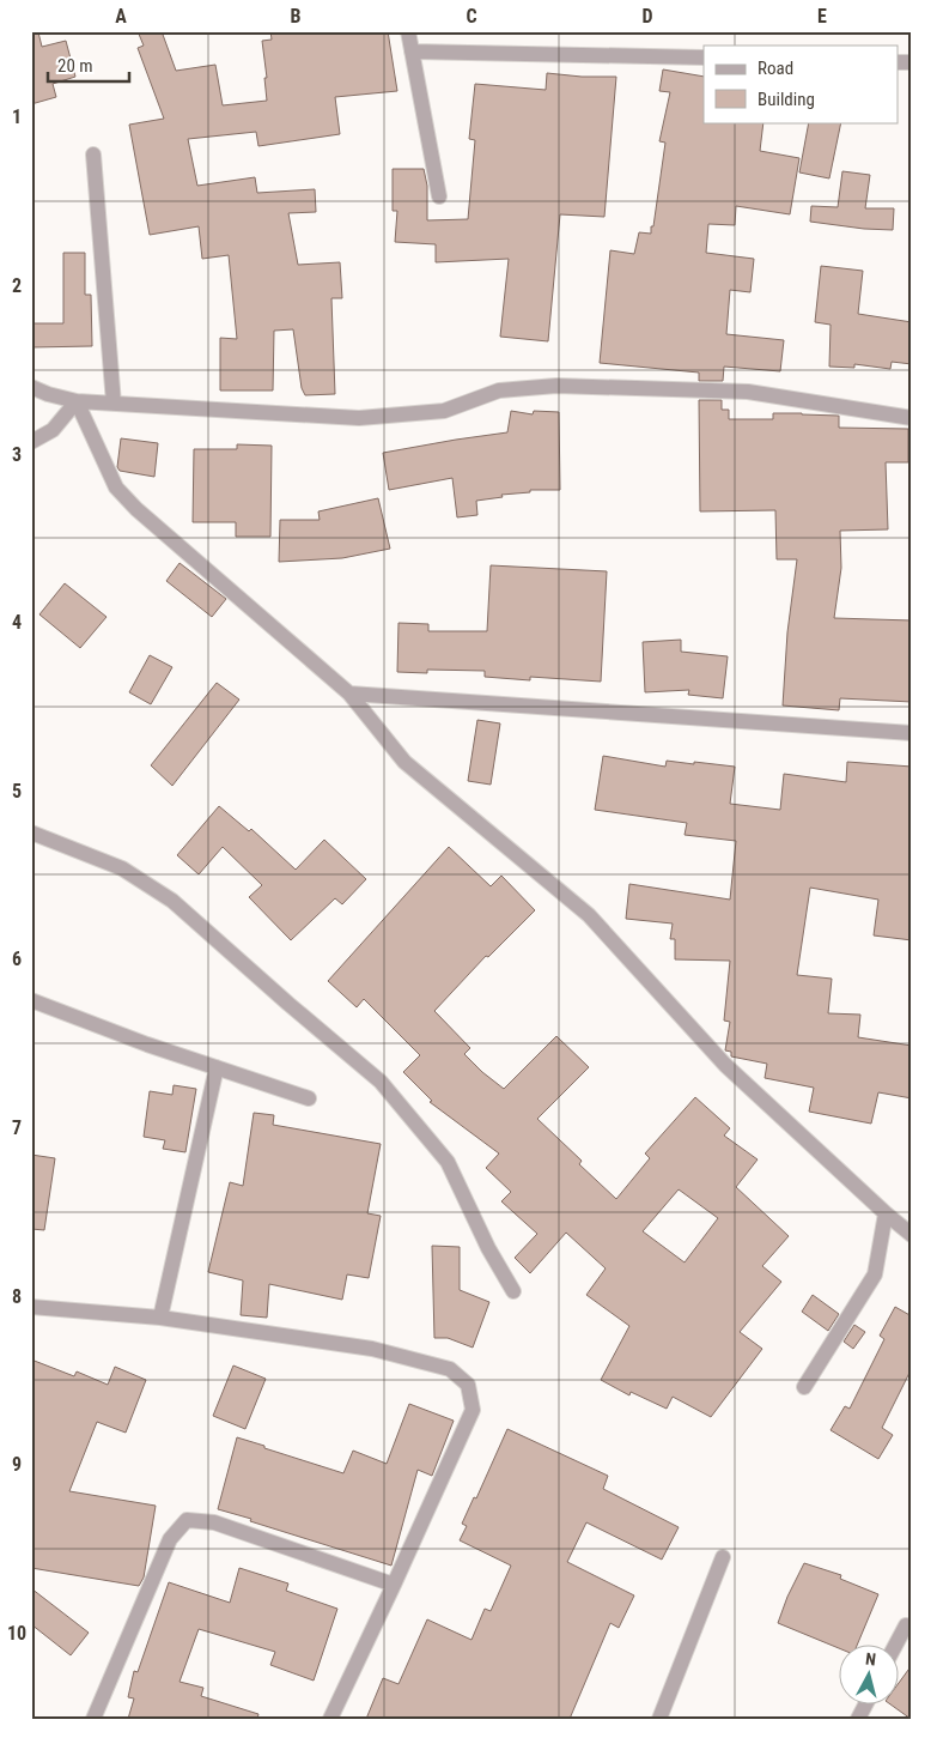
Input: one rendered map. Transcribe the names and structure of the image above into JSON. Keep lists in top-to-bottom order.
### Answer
{
  "legend": ["Road", "Building"],
  "scale_bar": "20 m",
  "north": "top",
  "grid": {
    "columns": [
      "A",
      "B",
      "C",
      "D",
      "E"
    ],
    "rows": [
      "1",
      "2",
      "3",
      "4",
      "5",
      "6",
      "7",
      "8",
      "9",
      "10"
    ]
  }
}
